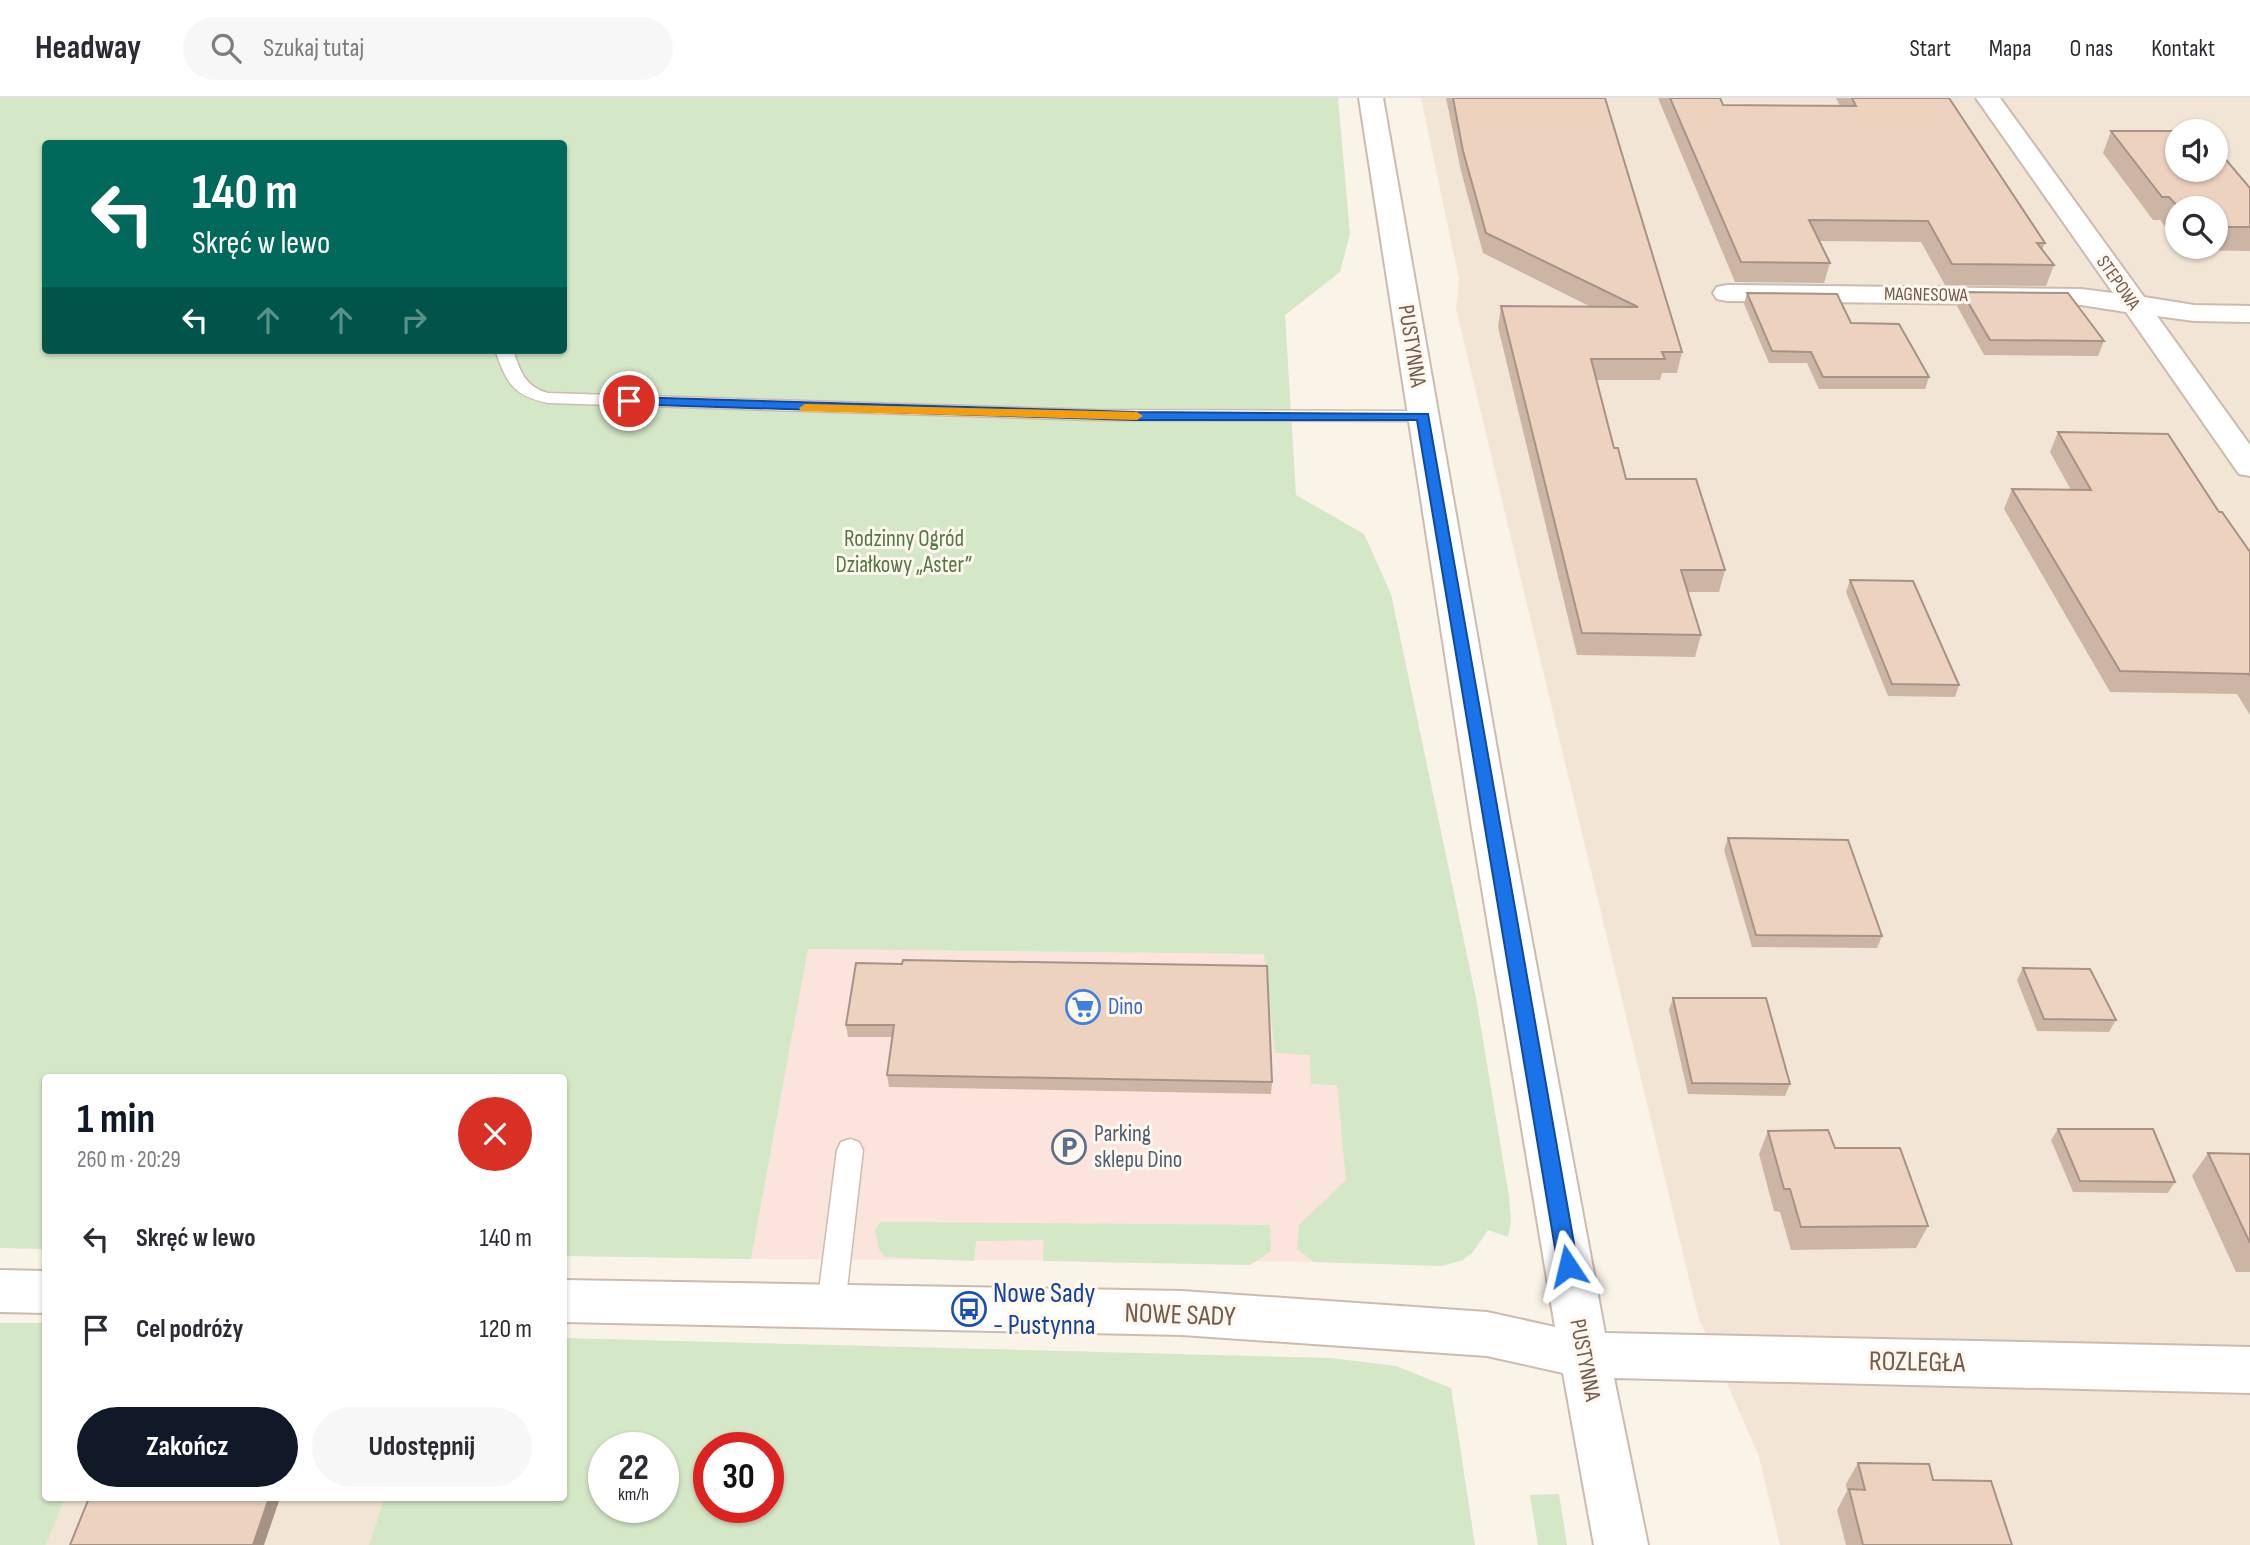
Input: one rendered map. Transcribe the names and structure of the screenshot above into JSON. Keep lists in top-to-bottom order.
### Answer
{
  "streets": {
    "street": [
      "STEPOWA",
      "MAGNESOWA",
      "PUSTYNNA",
      "NOWE SADY",
      "ROZLEGŁA"
    ]
  },
  "crossings": [
    ["STEPOWA", "MAGNESOWA"],
    ["PUSTYNNA", "NOWE SADY"],
    ["PUSTYNNA", "ROZLEGŁA"],
    ["NOWE SADY", "ROZLEGŁA"]
  ],
  "parks": ["Rodzinny Ogród Działkowy „Aster”"],
  "places": {
    "supermarket": ["Dino"],
    "parking": ["Parking sklepu Dino"],
    "bus stop": ["Nowe Sady - Pustynna"]
  },
  "page": {
    "header": "Headway",
    "search": "Szukaj tutaj",
    "nav": [
      "Start",
      "Mapa",
      "O nas",
      "Kontakt"
    ],
    "turn": ["140 m", "Skręć w lewo"],
    "heading": ["1 min", "260 m · 20:29"],
    "list": [
      {
        "name": "Skręć w lewo",
        "value": "140 m"
      },
      {
        "name": "Cel podróży",
        "value": "120 m"
      }
    ],
    "buttons": ["Zakończ", "Udostępnij"],
    "speed": "22 km/h",
    "limit": "30"
  }
}
